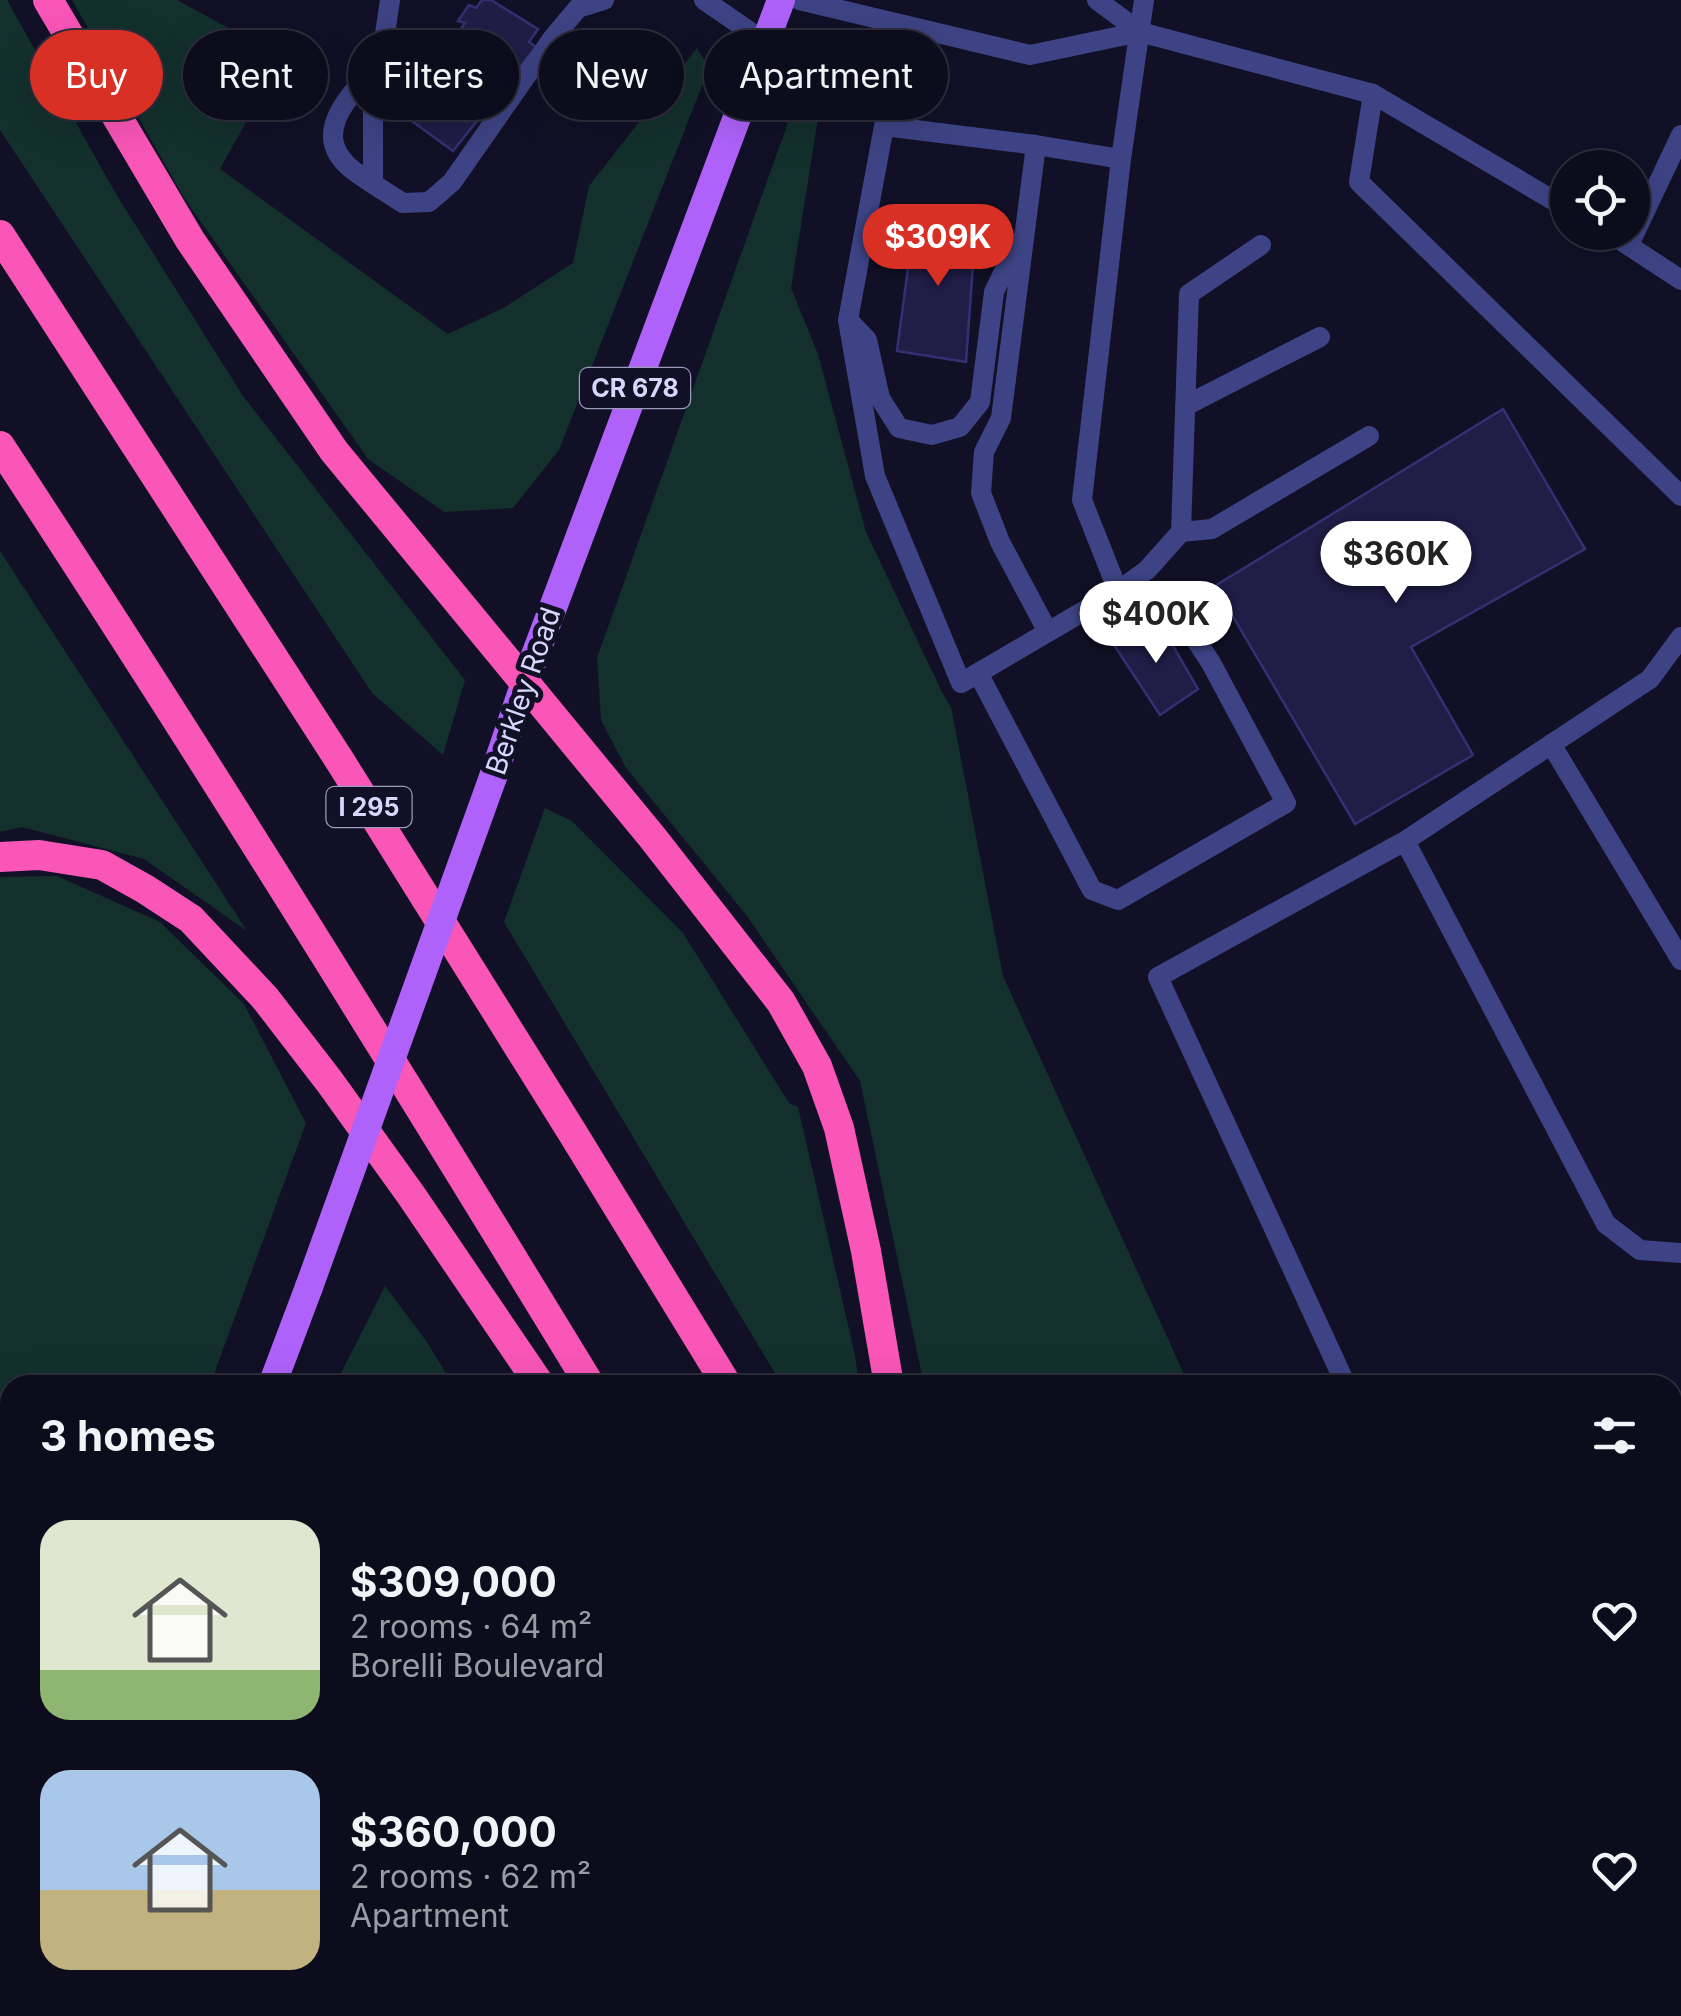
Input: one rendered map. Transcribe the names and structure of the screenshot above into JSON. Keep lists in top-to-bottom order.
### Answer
{
  "streets": {
    "highway": ["I 295"],
    "main road": ["CR 678", "Berkley Road"]
  },
  "page": {
    "chip": [
      "Buy",
      "Rent",
      "Filters",
      "New",
      "Apartment"
    ],
    "price": ["$309K", "$360K", "$400K"],
    "heading": "3 homes",
    "list": [
      {
        "name": "$309,000",
        "note": "2 rooms · 64 m² · Borelli Boulevard"
      },
      {
        "name": "$360,000",
        "note": "2 rooms · 62 m² · Apartment"
      }
    ]
  }
}
